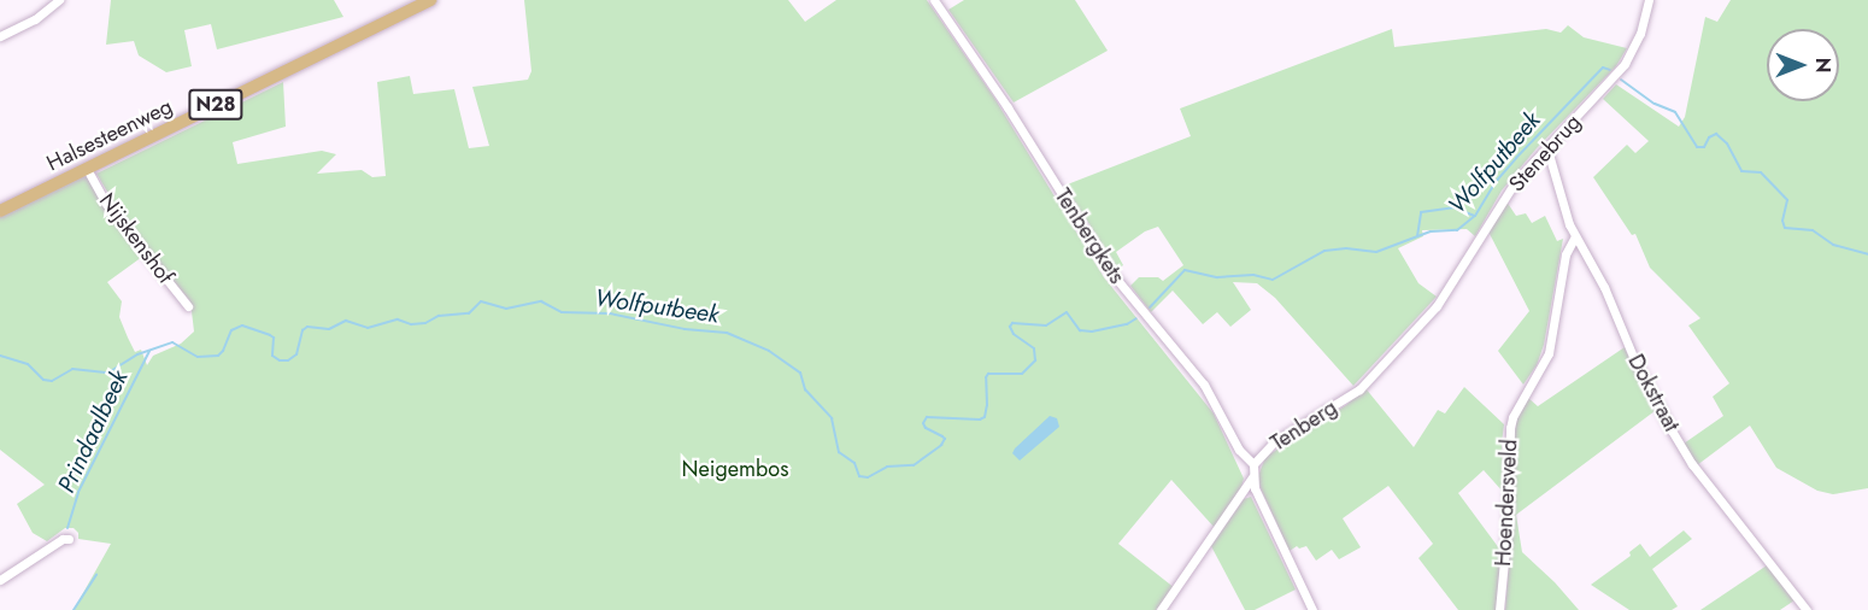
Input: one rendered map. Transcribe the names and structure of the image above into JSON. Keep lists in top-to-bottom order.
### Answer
{
  "streets": {
    "main road": ["N28", "Halsesteenweg"],
    "street": [
      "Stenebrug",
      "Tenbergkets",
      "Nijskenshof",
      "Dokstraat",
      "Tenberg",
      "Hoendersveld"
    ]
  },
  "crossings": [
    ["Halsesteenweg", "Nijskenshof"],
    ["Stenebrug", "Dokstraat"],
    ["Stenebrug", "Tenberg"],
    ["Tenbergkets", "Tenberg"],
    ["Dokstraat", "Hoendersveld"]
  ],
  "water": ["Wolfputbeek", "Prindaalbeek"],
  "parks": ["Neigembos"],
  "north": "right"
}
